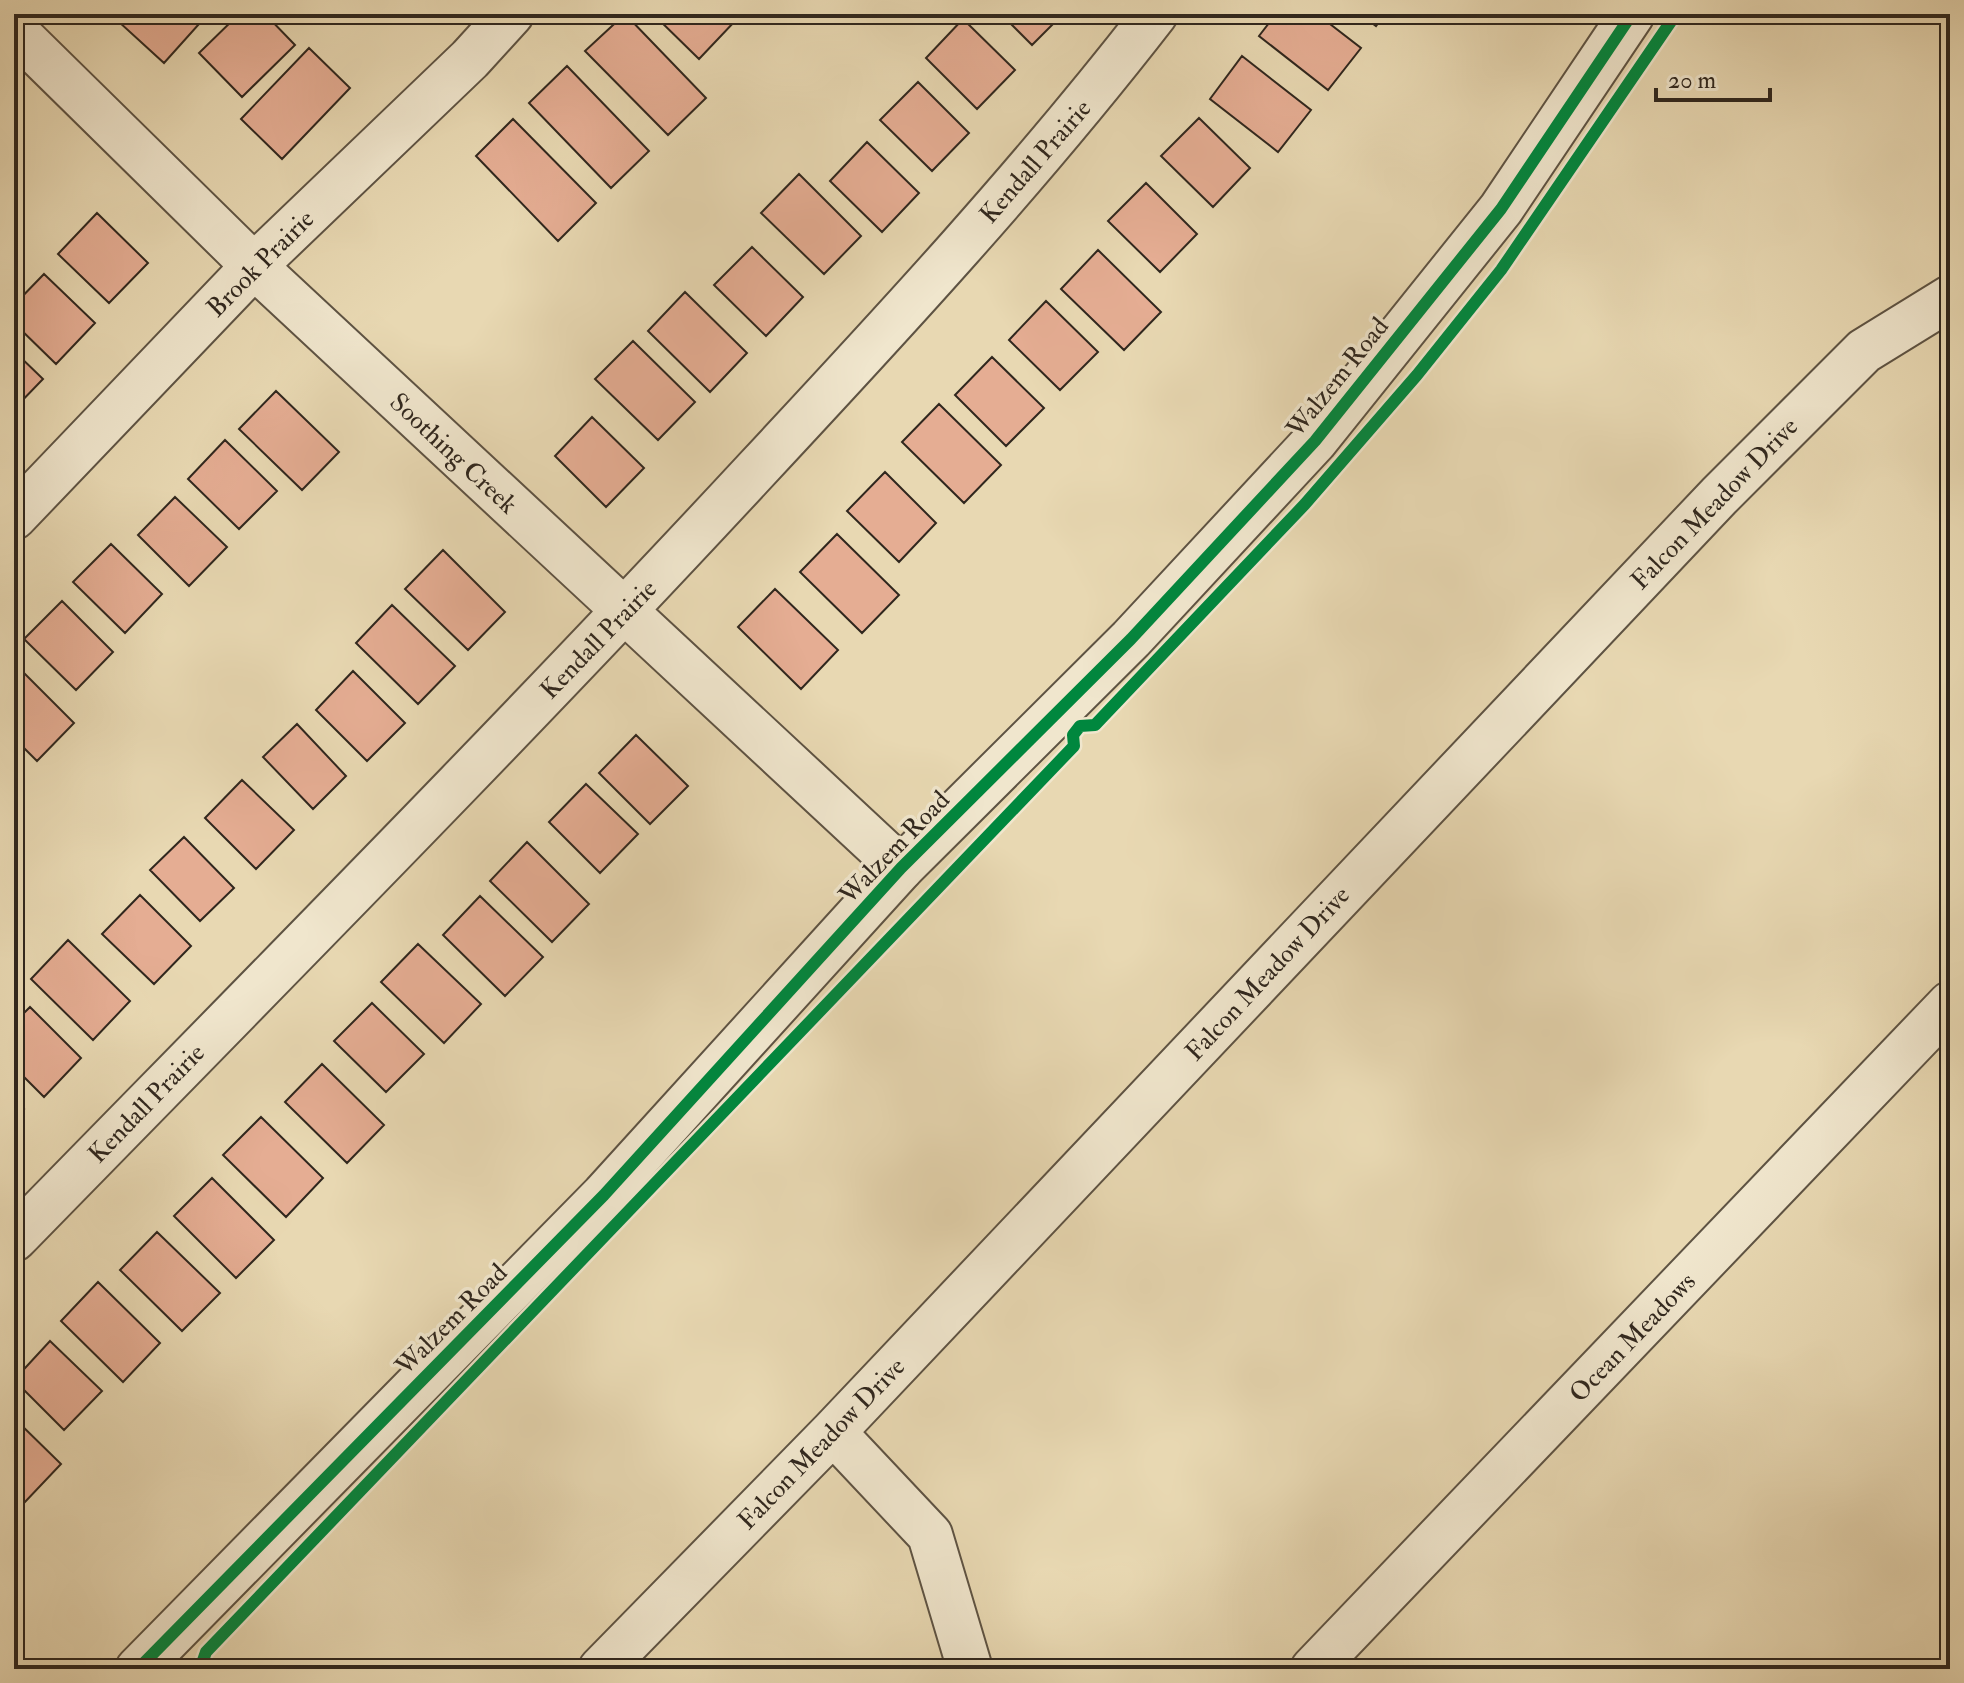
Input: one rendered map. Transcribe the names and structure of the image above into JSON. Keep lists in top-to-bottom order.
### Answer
{
  "streets": {
    "street": [
      "Kendall Prairie",
      "Brook Prairie",
      "Walzem Road",
      "Soothing Creek",
      "Falcon Meadow Drive",
      "Ocean Meadows"
    ]
  },
  "crossings": [
    ["Kendall Prairie", "Soothing Creek"],
    ["Brook Prairie", "Soothing Creek"],
    ["Walzem Road", "Soothing Creek"]
  ],
  "scale_bar": "20 m"
}
